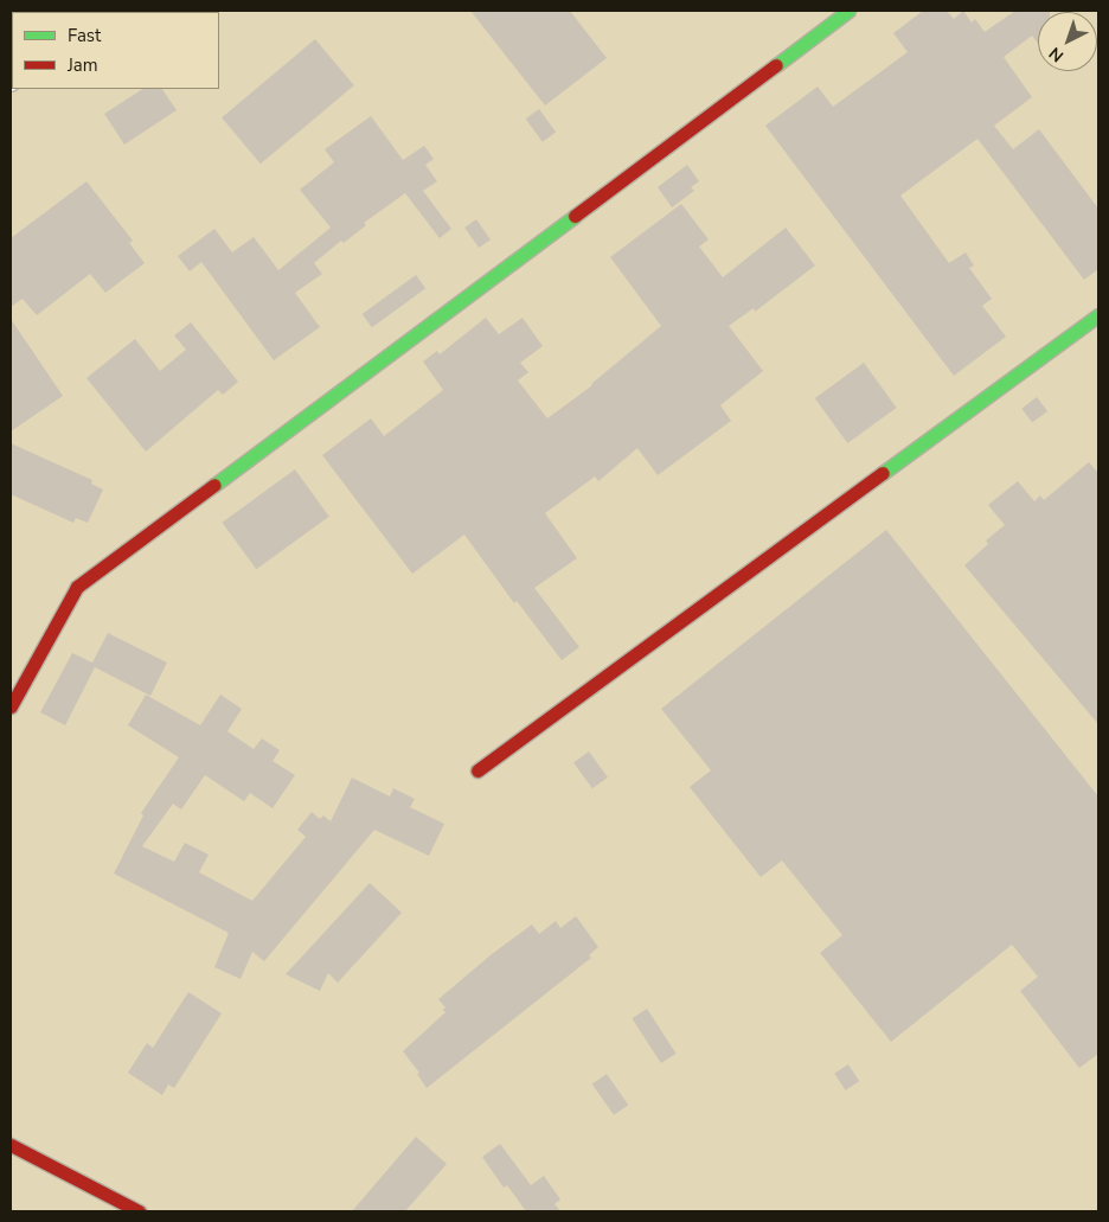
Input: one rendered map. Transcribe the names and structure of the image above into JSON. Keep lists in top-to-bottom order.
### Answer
{
  "legend": ["Fast", "Jam"],
  "north": "bottom left"
}
